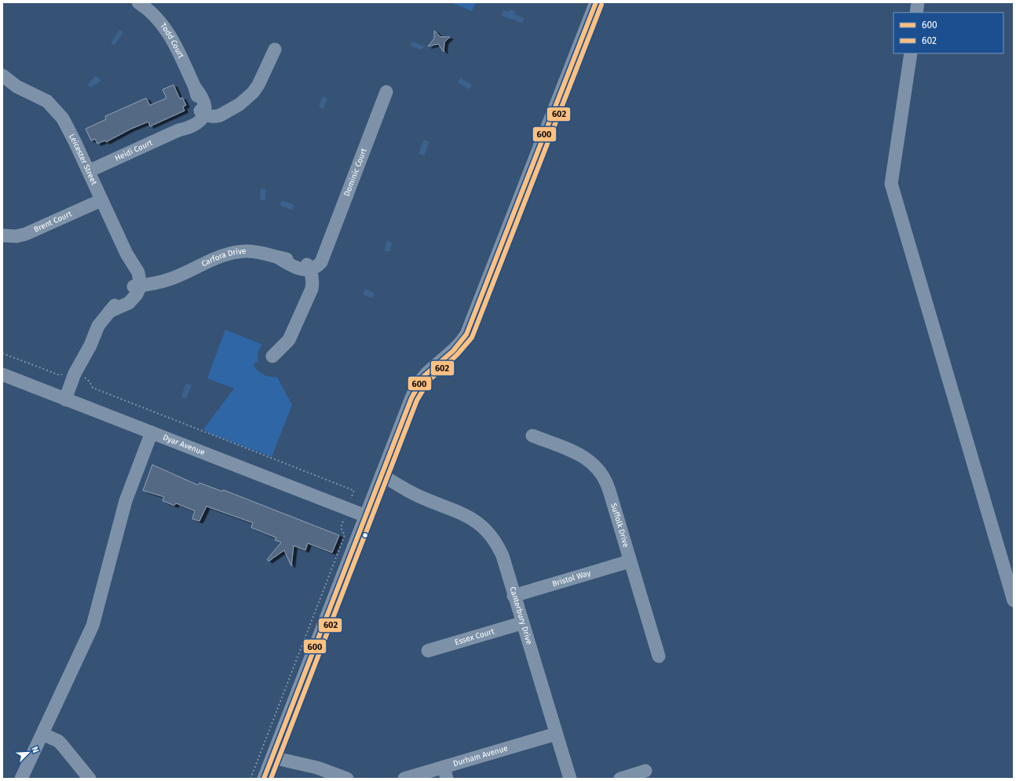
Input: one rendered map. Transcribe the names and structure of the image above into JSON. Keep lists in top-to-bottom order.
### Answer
{
  "streets": {
    "street": [
      "Todd Court",
      "Heidi Court",
      "Leicester Street",
      "Dominic Court",
      "Brent Court",
      "Carfora Drive",
      "Dyar Avenue",
      "Suffolk Drive",
      "Bristol Way",
      "Canterbury Drive",
      "Essex Court",
      "Durham Avenue"
    ]
  },
  "crossings": [
    ["Todd Court", "Heidi Court"],
    ["Heidi Court", "Leicester Street"],
    ["Leicester Street", "Brent Court"],
    ["Leicester Street", "Carfora Drive"],
    ["Dominic Court", "Carfora Drive"],
    ["Suffolk Drive", "Bristol Way"],
    ["Bristol Way", "Canterbury Drive"],
    ["Canterbury Drive", "Essex Court"],
    ["Canterbury Drive", "Durham Avenue"]
  ],
  "lines": ["transit line 600", "transit line 602"],
  "legend": ["600", "602"],
  "north": "top right"
}
